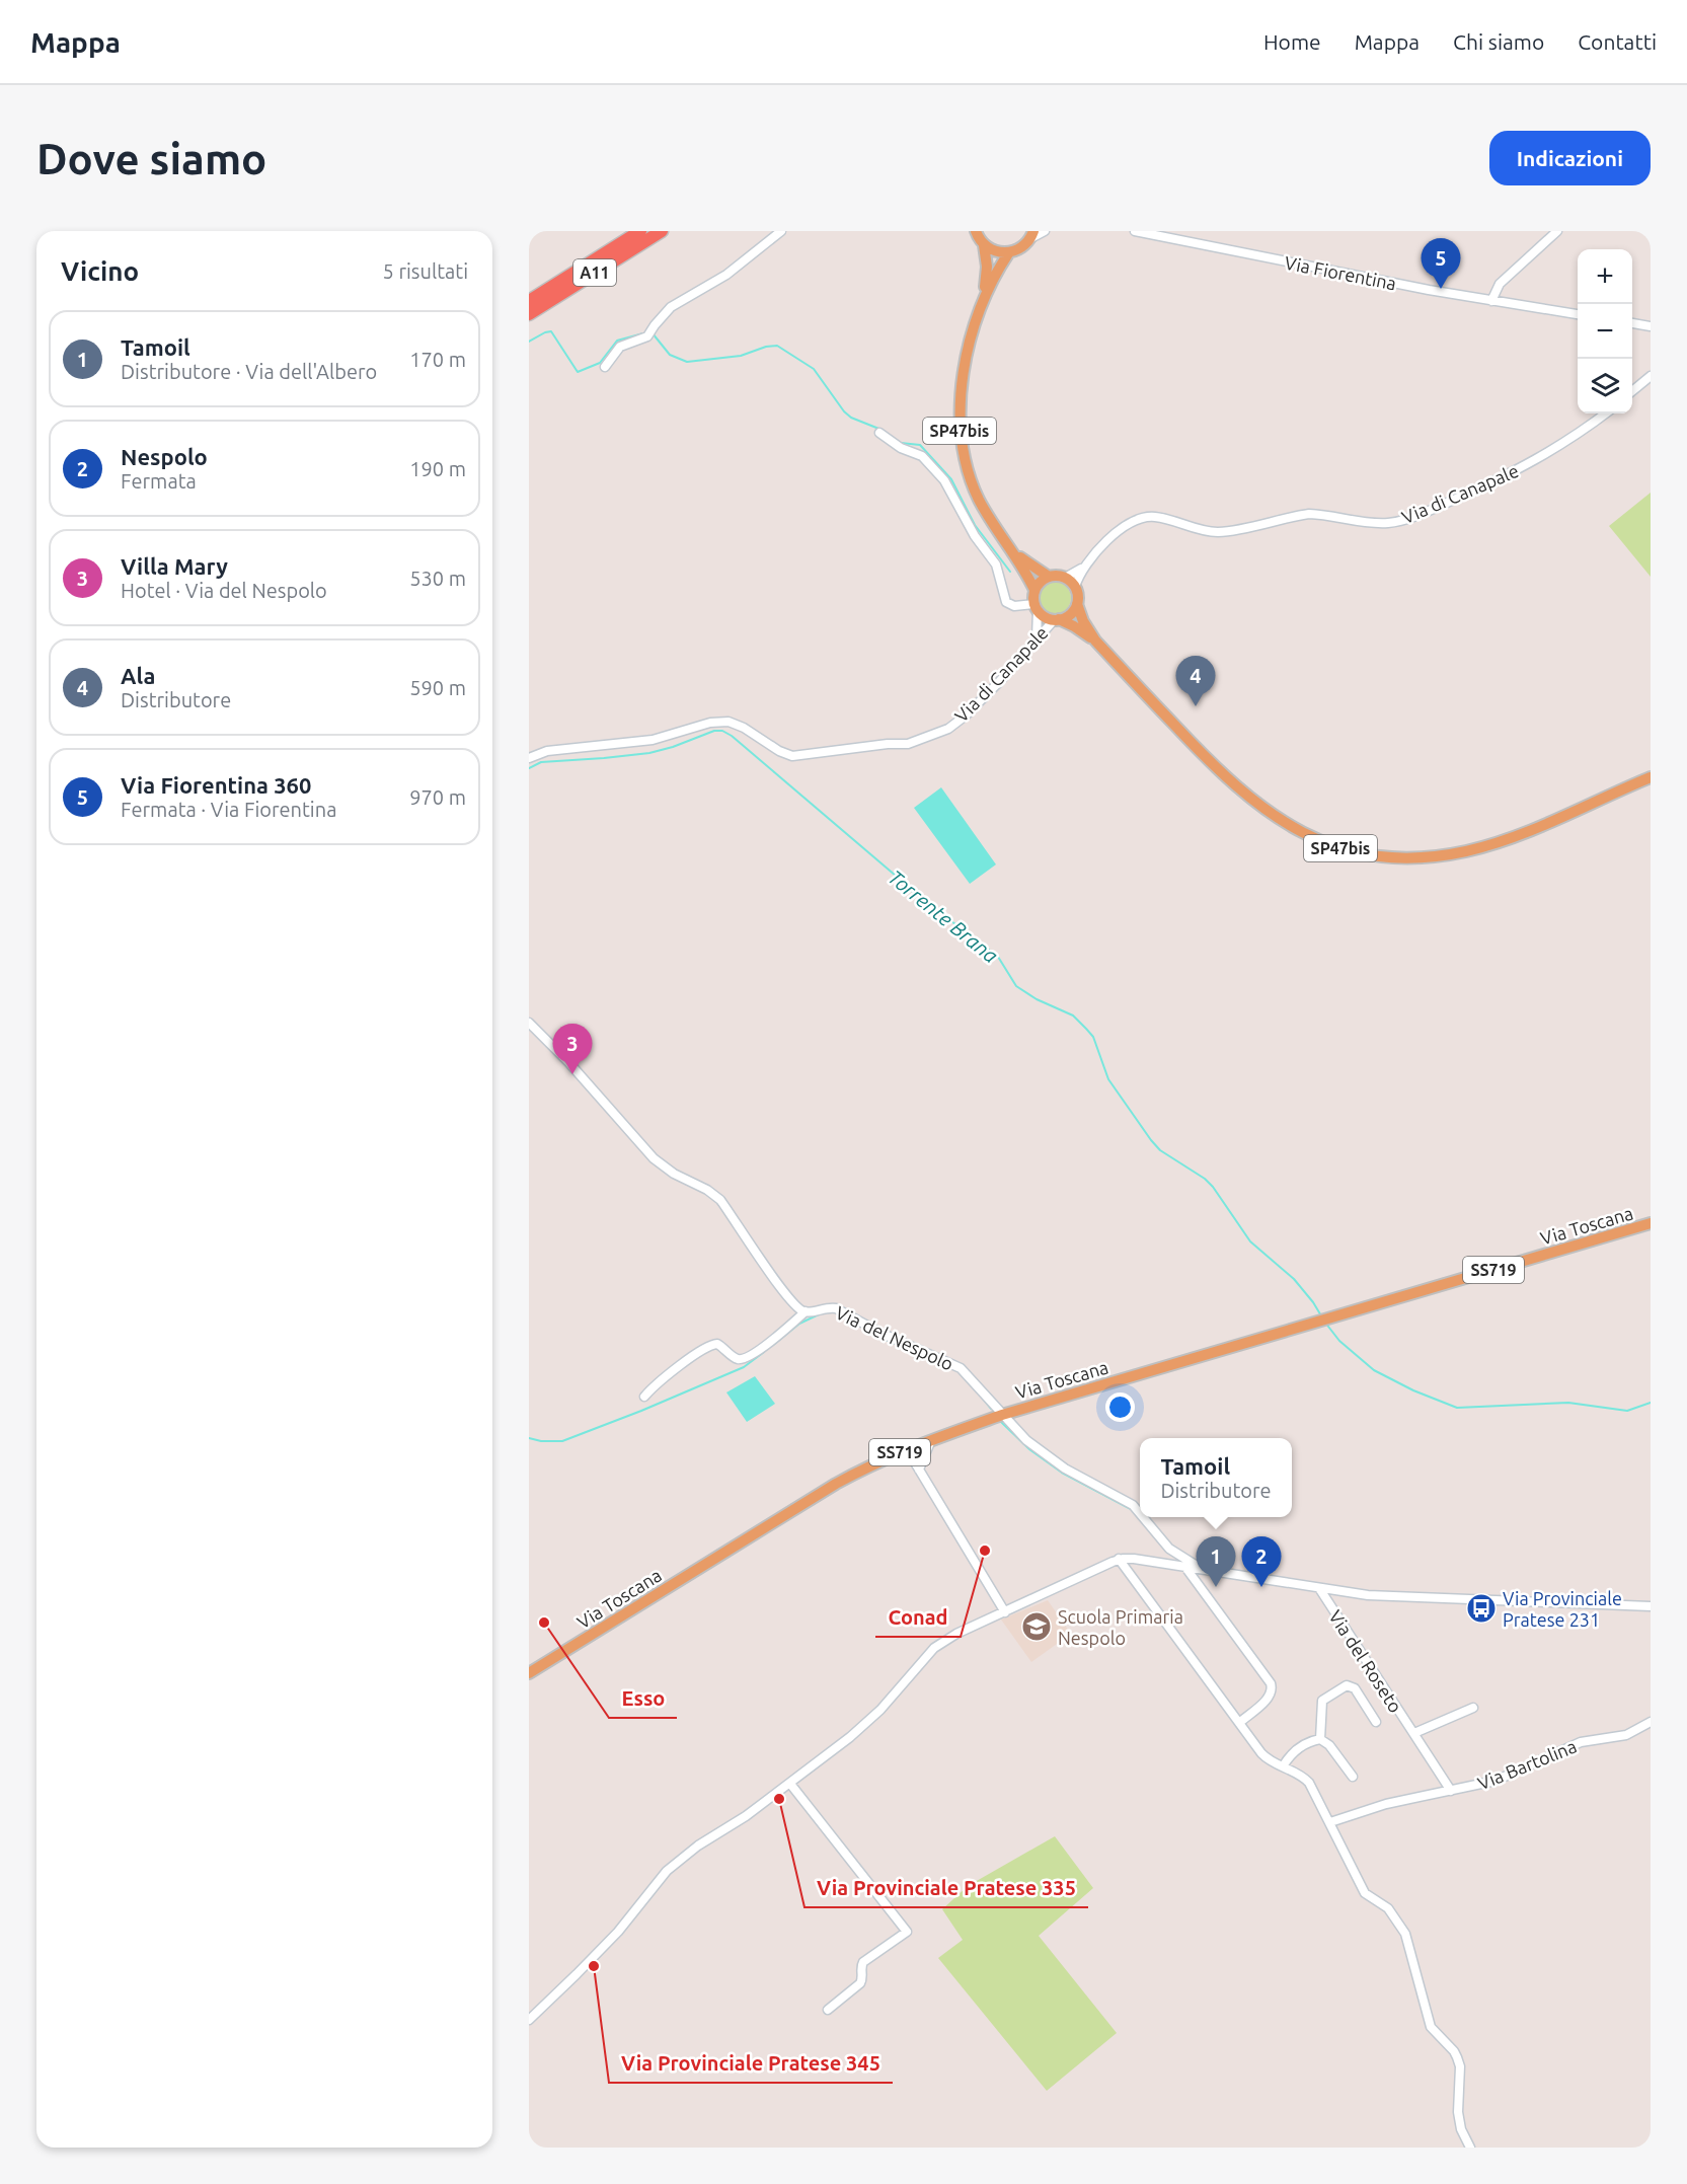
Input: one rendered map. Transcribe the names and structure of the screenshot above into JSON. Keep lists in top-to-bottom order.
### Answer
{
  "streets": {
    "highway": ["A11"],
    "main road": ["SP47bis", "Via Toscana", "SS719"],
    "street": [
      "Via Fiorentina",
      "Via di Canapale",
      "Via del Nespolo",
      "Via del Roseto",
      "Via Bartolina"
    ]
  },
  "crossings": [
    ["SP47bis", "Via di Canapale"],
    ["Via Toscana", "Via del Nespolo"],
    ["Via del Roseto", "Via Bartolina"]
  ],
  "water": ["Torrente Brana"],
  "places": {
    "other": [
      "Conad",
      "Esso",
      "Via Provinciale Pratese 335",
      "Via Provinciale Pratese 345"
    ],
    "bus stop": ["Via Provinciale Pratese 231"],
    "school or university": ["Scuola Primaria Nespolo"]
  },
  "page": {
    "header": "Mappa",
    "nav": [
      "Home",
      "Mappa",
      "Chi siamo",
      "Contatti"
    ],
    "buttons": "Indicazioni",
    "title": "Dove siamo",
    "heading": ["Vicino", "5 risultati"],
    "pins": [
      "5",
      "4",
      "3",
      "1",
      "2"
    ],
    "map_buttons": ["+", "−"],
    "list": [
      {
        "mark": "1",
        "name": "Tamoil",
        "note": "Distributore · Via dell'Albero",
        "value": "170 m"
      },
      {
        "mark": "2",
        "name": "Nespolo",
        "note": "Fermata",
        "value": "190 m"
      },
      {
        "mark": "3",
        "name": "Villa Mary",
        "note": "Hotel · Via del Nespolo",
        "value": "530 m"
      },
      {
        "mark": "4",
        "name": "Ala",
        "note": "Distributore",
        "value": "590 m"
      },
      {
        "mark": "5",
        "name": "Via Fiorentina 360",
        "note": "Fermata · Via Fiorentina",
        "value": "970 m"
      }
    ],
    "popup": ["Tamoil", "Distributore"]
  }
}
